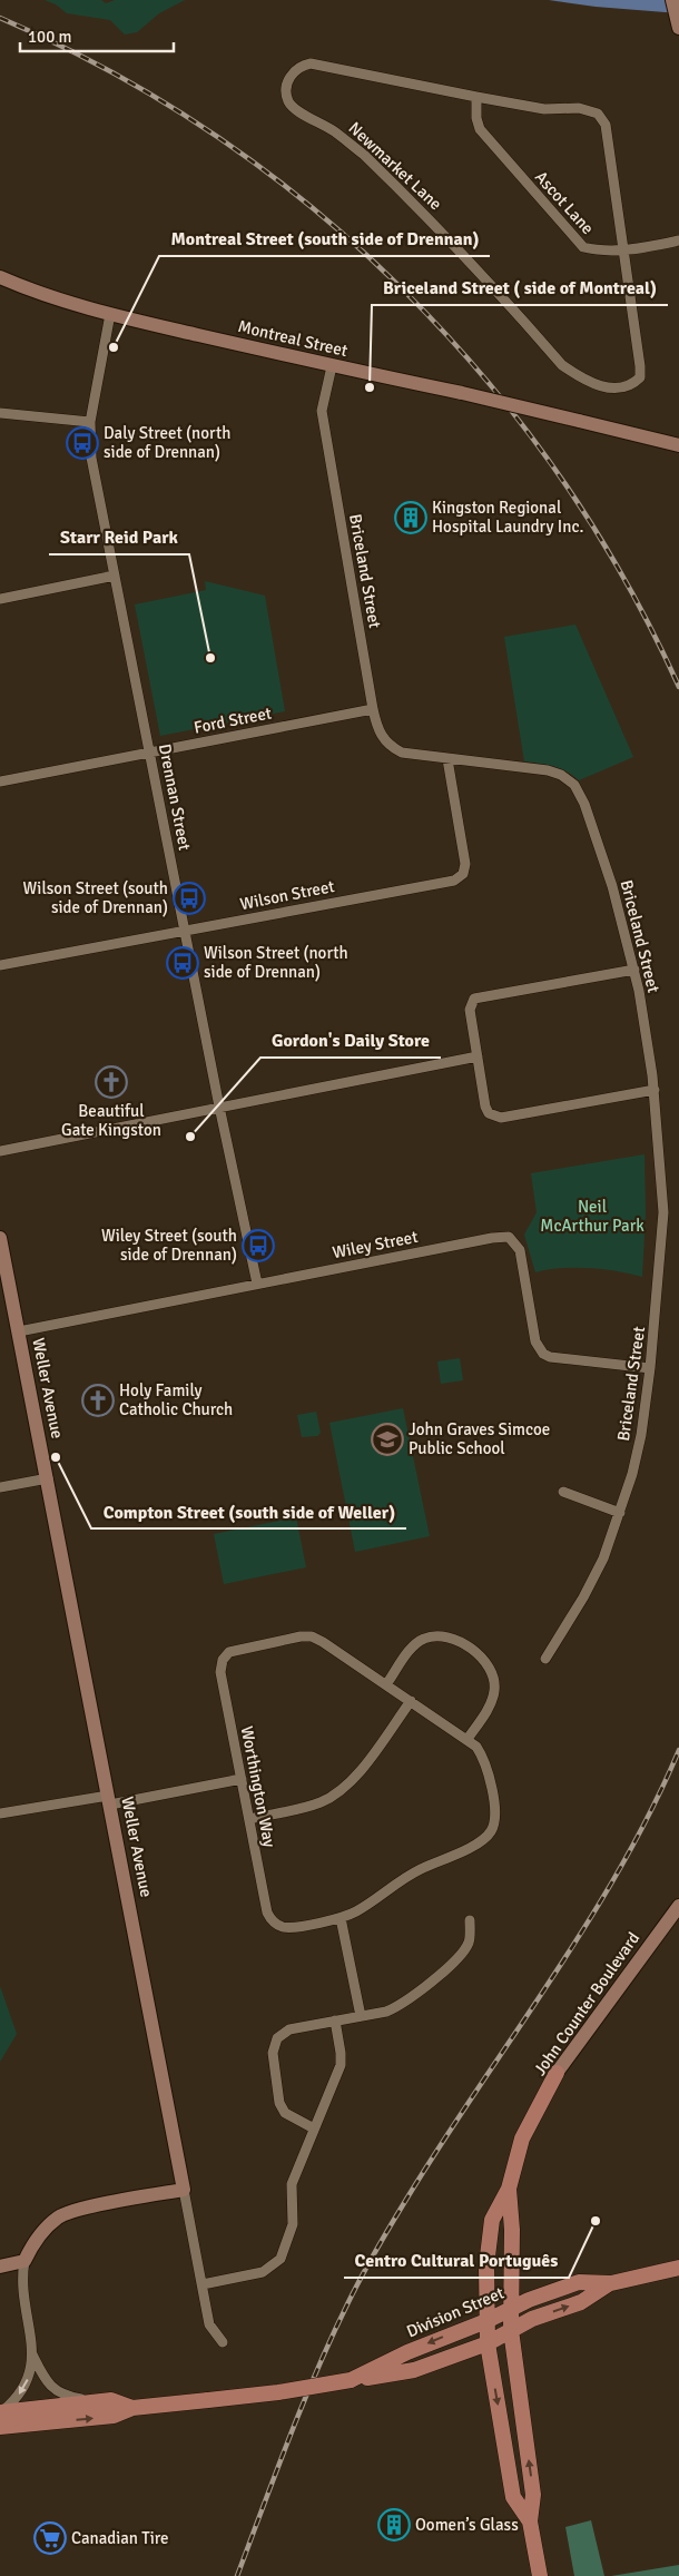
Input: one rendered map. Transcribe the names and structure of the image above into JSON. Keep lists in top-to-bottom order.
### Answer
{
  "streets": {
    "main road": ["John Counter Boulevard", "Division Street"],
    "street": [
      "Newmarket Lane",
      "Ascot Lane",
      "Montreal Street",
      "Briceland Street",
      "Ford Street",
      "Drennan Street",
      "Wilson Street",
      "Wiley Street",
      "Weller Avenue",
      "Worthington Way"
    ]
  },
  "crossings": [
    ["Newmarket Lane", "Ascot Lane"],
    ["Montreal Street", "Briceland Street"],
    ["Montreal Street", "Drennan Street"],
    ["Briceland Street", "Ford Street"],
    ["Briceland Street", "Wilson Street"],
    ["Briceland Street", "Wiley Street"],
    ["Ford Street", "Drennan Street"],
    ["Drennan Street", "Wilson Street"],
    ["Drennan Street", "Wiley Street"],
    ["Wiley Street", "Weller Avenue"]
  ],
  "parks": ["Neil McArthur Park"],
  "places": {
    "other": [
      "Montreal Street (south side of Drennan)",
      "Briceland Street ( side of Montreal)",
      "Starr Reid Park",
      "Gordon's Daily Store",
      "Compton Street (south side of Weller)",
      "Centro Cultural Português"
    ],
    "bus stop": [
      "Daly Street (north side of Drennan)",
      "Wilson Street (south side of Drennan)",
      "Wilson Street (north side of Drennan)",
      "Wiley Street (south side of Drennan)"
    ],
    "building": ["Kingston Regional Hospital Laundry Inc.", "Oomen’s Glass"],
    "church": ["Beautiful Gate Kingston", "Holy Family Catholic Church"],
    "school or university": ["John Graves Simcoe Public School"],
    "supermarket": ["Canadian Tire"]
  },
  "scale_bar": "100 m"
}
